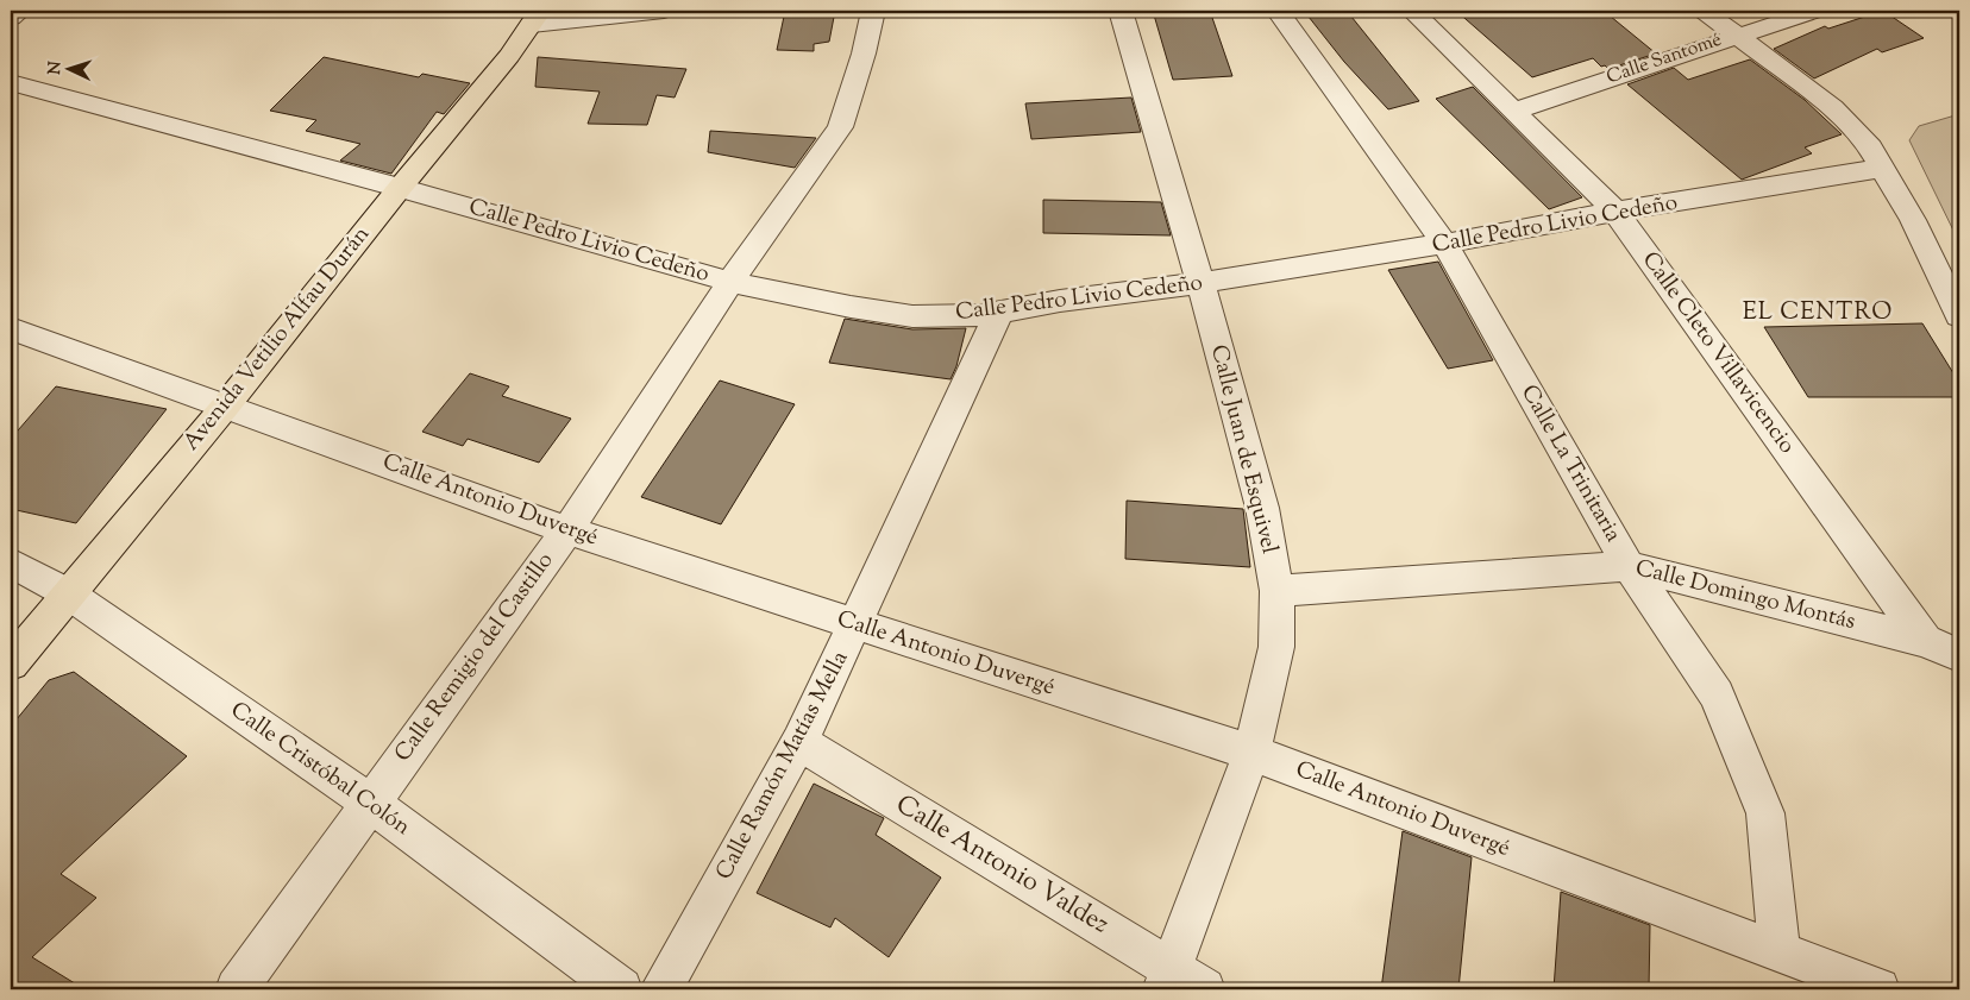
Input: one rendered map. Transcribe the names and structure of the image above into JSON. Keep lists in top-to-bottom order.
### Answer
{
  "streets": {
    "main road": ["Avenida Vetilio Alfau Durán"],
    "street": [
      "Calle Santomé",
      "Calle Pedro Livio Cedeño",
      "Calle Cleto Villavicencio",
      "Calle Juan de Esquivel",
      "Calle La Trinitaria",
      "Calle Antonio Duvergé",
      "Calle Domingo Montás",
      "Calle Remigio del Castillo",
      "Calle Ramón Matías Mella",
      "Calle Cristóbal Colón",
      "Calle Antonio Valdez"
    ]
  },
  "crossings": [
    ["Calle Santomé", "Calle Cleto Villavicencio"],
    ["Calle Pedro Livio Cedeño", "Avenida Vetilio Alfau Durán"],
    ["Calle Pedro Livio Cedeño", "Calle Cleto Villavicencio"],
    ["Calle Pedro Livio Cedeño", "Calle Juan de Esquivel"],
    ["Calle Pedro Livio Cedeño", "Calle La Trinitaria"],
    ["Calle Pedro Livio Cedeño", "Calle Remigio del Castillo"],
    ["Calle Pedro Livio Cedeño", "Calle Ramón Matías Mella"],
    ["Avenida Vetilio Alfau Durán", "Calle Antonio Duvergé"],
    ["Avenida Vetilio Alfau Durán", "Calle Cristóbal Colón"],
    ["Calle Cleto Villavicencio", "Calle Domingo Montás"],
    ["Calle Juan de Esquivel", "Calle Antonio Duvergé"],
    ["Calle Juan de Esquivel", "Calle Domingo Montás"],
    ["Calle Juan de Esquivel", "Calle Antonio Valdez"],
    ["Calle La Trinitaria", "Calle Antonio Duvergé"],
    ["Calle La Trinitaria", "Calle Domingo Montás"],
    ["Calle Antonio Duvergé", "Calle Remigio del Castillo"],
    ["Calle Antonio Duvergé", "Calle Ramón Matías Mella"],
    ["Calle Remigio del Castillo", "Calle Cristóbal Colón"],
    ["Calle Ramón Matías Mella", "Calle Antonio Valdez"]
  ],
  "districts": ["EL CENTRO"],
  "north": "left"
}
